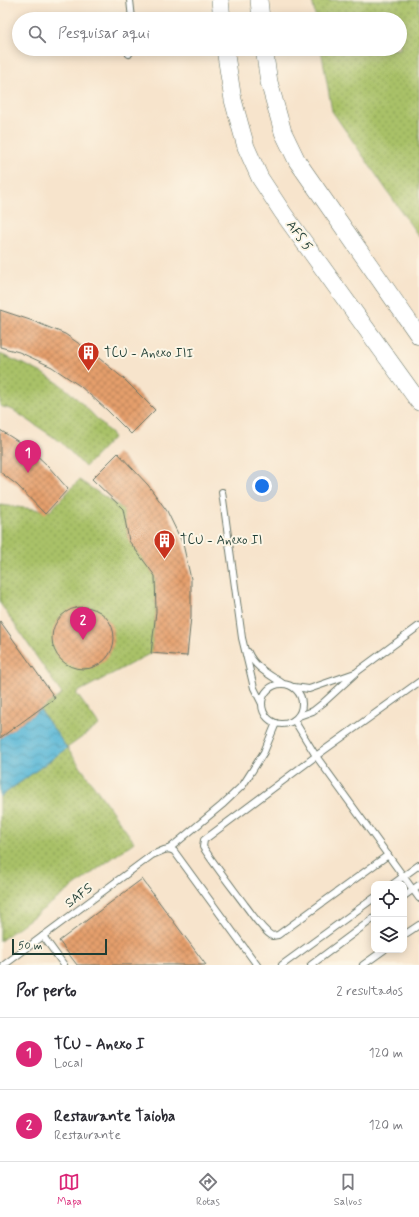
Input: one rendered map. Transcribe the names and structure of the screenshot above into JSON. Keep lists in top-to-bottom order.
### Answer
{
  "streets": {
    "main road": ["AFS 5"],
    "lane": ["SAFS"]
  },
  "places": {
    "building": ["TCU - Anexo III", "TCU - Anexo II"]
  },
  "scale_bar": "50 m",
  "page": {
    "search": "Pesquisar aqui",
    "pins": ["1", "2"],
    "scale": "50 m",
    "heading": ["Por perto", "2 resultados"],
    "list": [
      {
        "mark": "1",
        "name": "TCU - Anexo I",
        "note": "Local",
        "value": "120 m"
      },
      {
        "mark": "2",
        "name": "Restaurante Taioba",
        "note": "Restaurante",
        "value": "120 m"
      }
    ],
    "nav": ["Mapa", "Rotas", "Salvos"]
  }
}
